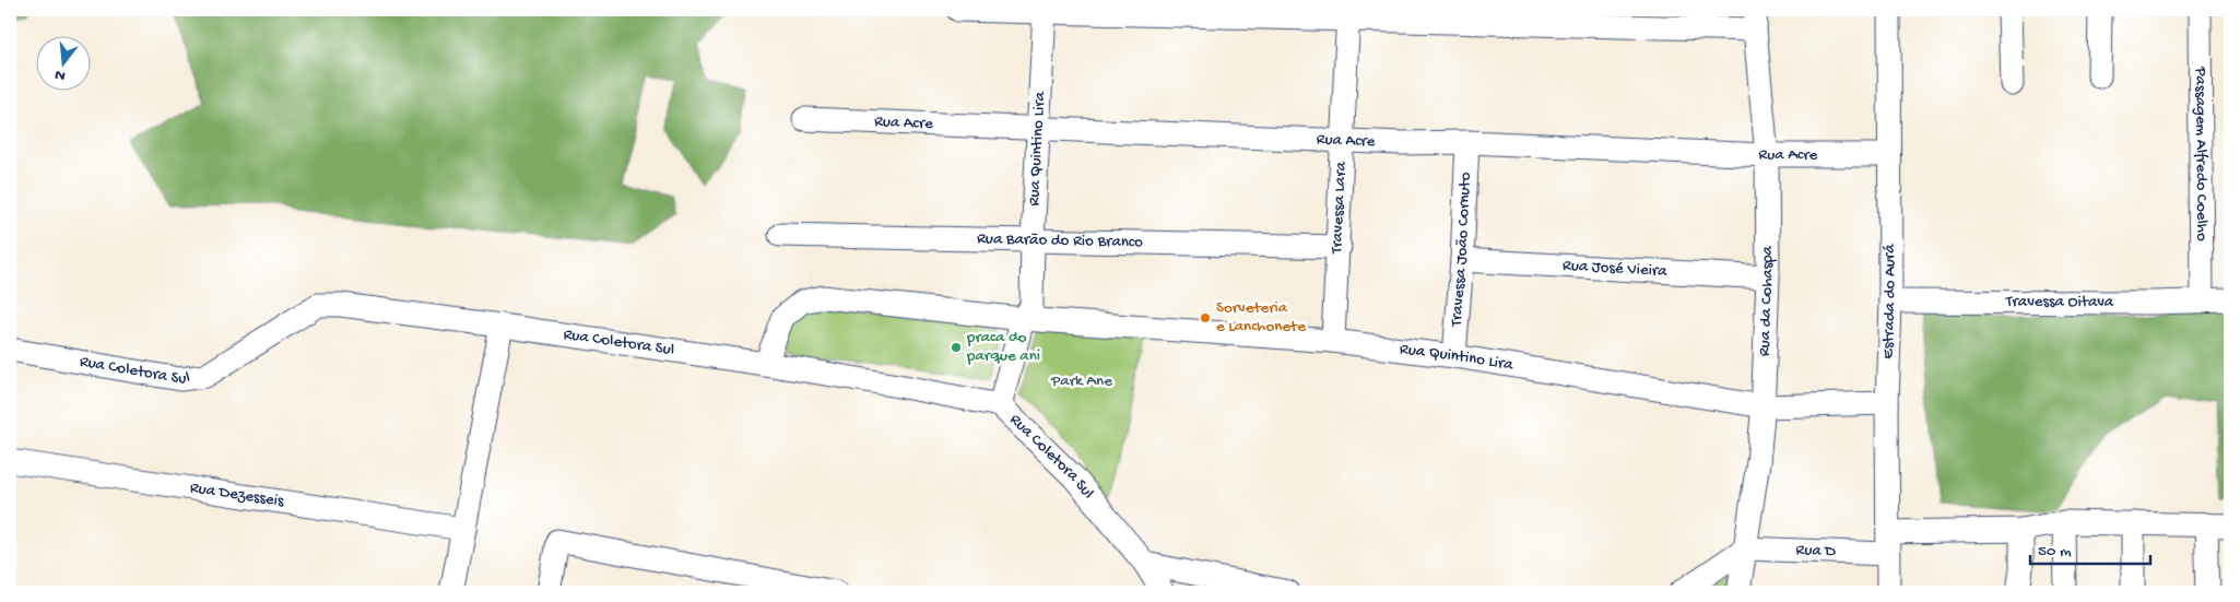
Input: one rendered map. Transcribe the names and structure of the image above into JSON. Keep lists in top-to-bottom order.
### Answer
{
  "streets": {
    "street": [
      "Rua Acre",
      "Rua Quintino Lira",
      "Passagem Alfredo Coelho",
      "Travessa Lara",
      "Rua Barão do Rio Branco",
      "Travessa João Cornuto",
      "Rua José Vieira",
      "Rua da Cohaspa",
      "Estrada do Aurá",
      "Travessa Oitava",
      "Rua Coletora Sul",
      "Rua Dezesseis",
      "Rua D"
    ]
  },
  "crossings": [
    ["Rua Acre", "Rua Quintino Lira"],
    ["Rua Acre", "Travessa Lara"],
    ["Rua Acre", "Travessa João Cornuto"],
    ["Rua Acre", "Rua da Cohaspa"],
    ["Rua Acre", "Estrada do Aurá"],
    ["Rua Quintino Lira", "Travessa Lara"],
    ["Rua Quintino Lira", "Rua Barão do Rio Branco"],
    ["Rua Quintino Lira", "Travessa João Cornuto"],
    ["Rua Quintino Lira", "Rua da Cohaspa"],
    ["Rua Quintino Lira", "Estrada do Aurá"],
    ["Rua Quintino Lira", "Rua Coletora Sul"],
    ["Passagem Alfredo Coelho", "Travessa Oitava"],
    ["Travessa Lara", "Rua Barão do Rio Branco"],
    ["Travessa João Cornuto", "Rua José Vieira"],
    ["Rua José Vieira", "Rua da Cohaspa"],
    ["Rua da Cohaspa", "Rua D"],
    ["Estrada do Aurá", "Travessa Oitava"],
    ["Estrada do Aurá", "Rua D"]
  ],
  "parks": ["Park Ane"],
  "places": ["Sorveteria e Lanchonete", "praca do parque ani"],
  "scale_bar": "50 m",
  "north": "bottom"
}
